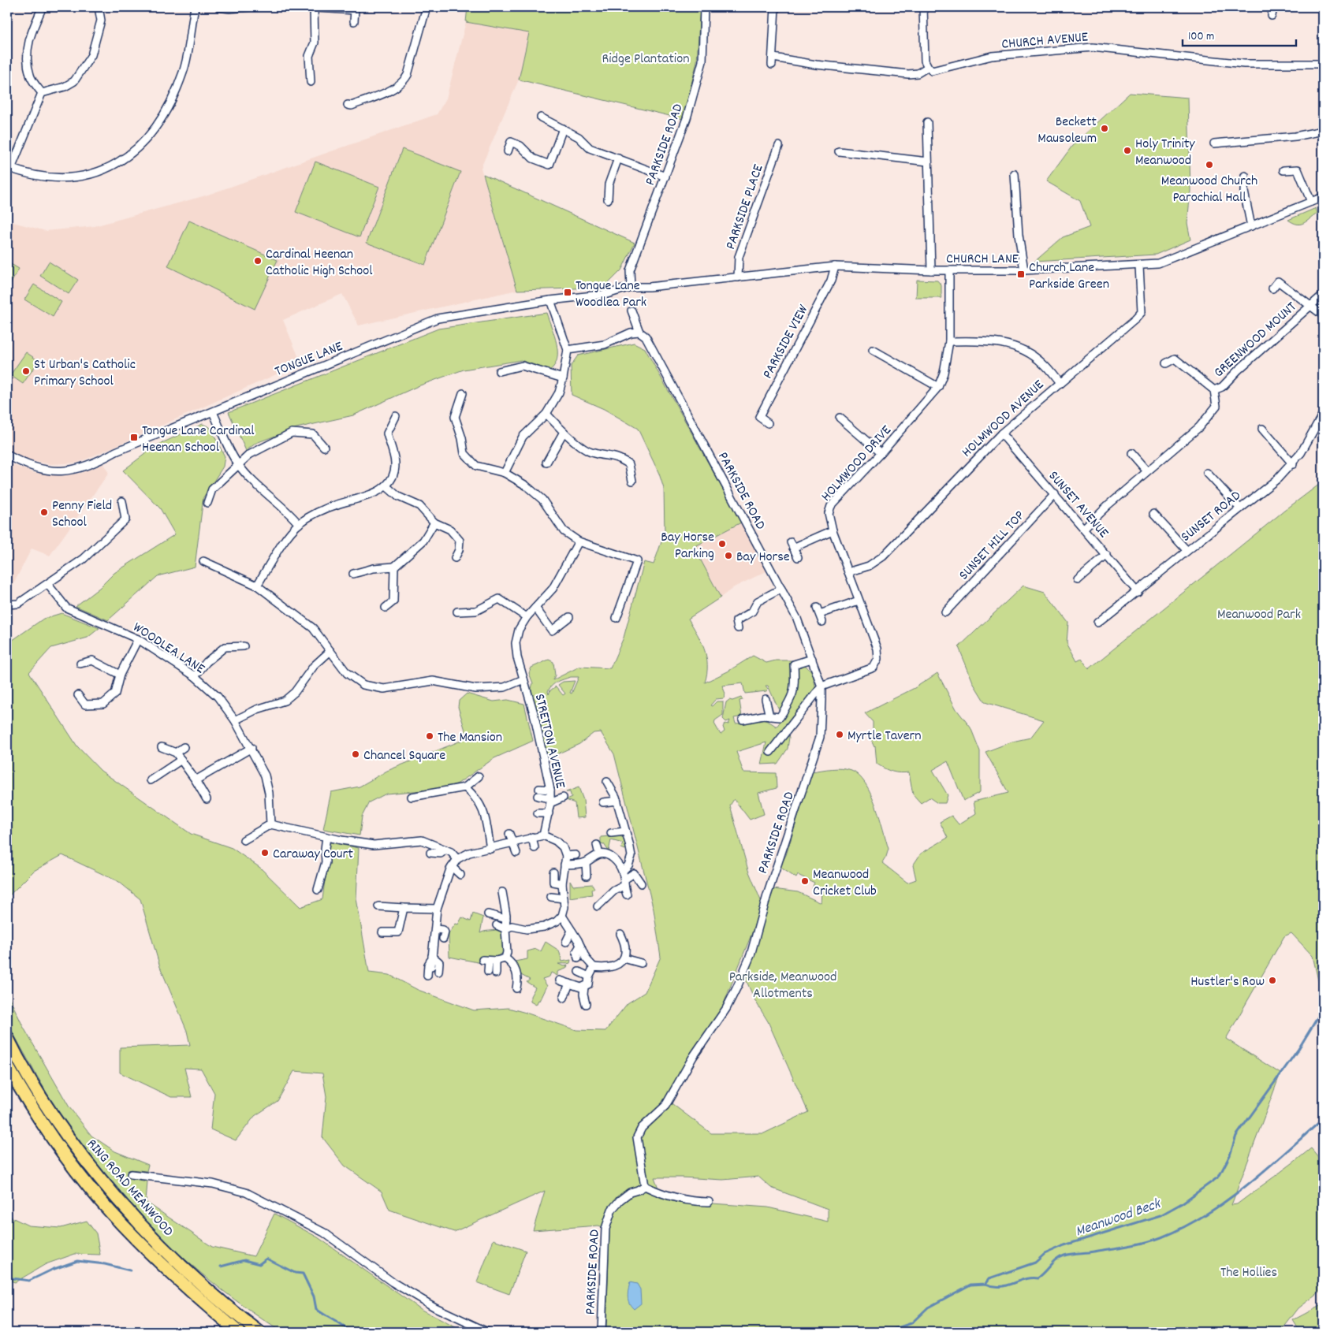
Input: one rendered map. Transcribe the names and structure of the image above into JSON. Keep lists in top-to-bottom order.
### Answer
{
  "streets": {
    "highway": ["RING ROAD MEANWOOD"],
    "street": [
      "CHURCH AVENUE",
      "PARKSIDE ROAD",
      "PARKSIDE PLACE",
      "CHURCH LANE",
      "GREENWOOD MOUNT",
      "PARKSIDE VIEW",
      "TONGUE LANE",
      "HOLMWOOD AVENUE",
      "HOLMWOOD DRIVE",
      "SUNSET AVENUE",
      "SUNSET ROAD",
      "SUNSET HILL TOP",
      "WOODLEA LANE",
      "STRETTON AVENUE"
    ]
  },
  "crossings": [
    ["PARKSIDE ROAD", "CHURCH LANE"],
    ["PARKSIDE ROAD", "TONGUE LANE"],
    ["PARKSIDE ROAD", "HOLMWOOD DRIVE"],
    ["PARKSIDE PLACE", "CHURCH LANE"],
    ["CHURCH LANE", "PARKSIDE VIEW"],
    ["CHURCH LANE", "TONGUE LANE"],
    ["CHURCH LANE", "HOLMWOOD AVENUE"],
    ["CHURCH LANE", "HOLMWOOD DRIVE"],
    ["GREENWOOD MOUNT", "SUNSET AVENUE"],
    ["HOLMWOOD AVENUE", "HOLMWOOD DRIVE"],
    ["HOLMWOOD AVENUE", "SUNSET AVENUE"],
    ["SUNSET AVENUE", "SUNSET ROAD"],
    ["SUNSET AVENUE", "SUNSET HILL TOP"]
  ],
  "water": ["Meanwood Beck"],
  "parks": [
    "Ridge Plantation",
    "Meanwood Park",
    "Parkside, Meanwood Allotments",
    "The Hollies"
  ],
  "places": {
    "other": [
      "Beckett Mausoleum",
      "Holy Trinity Meanwood",
      "Meanwood Church Parochial Hall",
      "Cardinal Heenan Catholic High School",
      "St Urban's Catholic Primary School",
      "Penny Field School",
      "Bay Horse Parking",
      "Bay Horse",
      "Myrtle Tavern",
      "The Mansion",
      "Chancel Square",
      "Caraway Court",
      "Meanwood Cricket Club",
      "Hustler's Row"
    ],
    "transit": ["Church Lane Parkside Green", "Tongue Lane Woodlea Park", "Tongue Lane Cardinal Heenan School"]
  },
  "scale_bar": "100 m"
}
